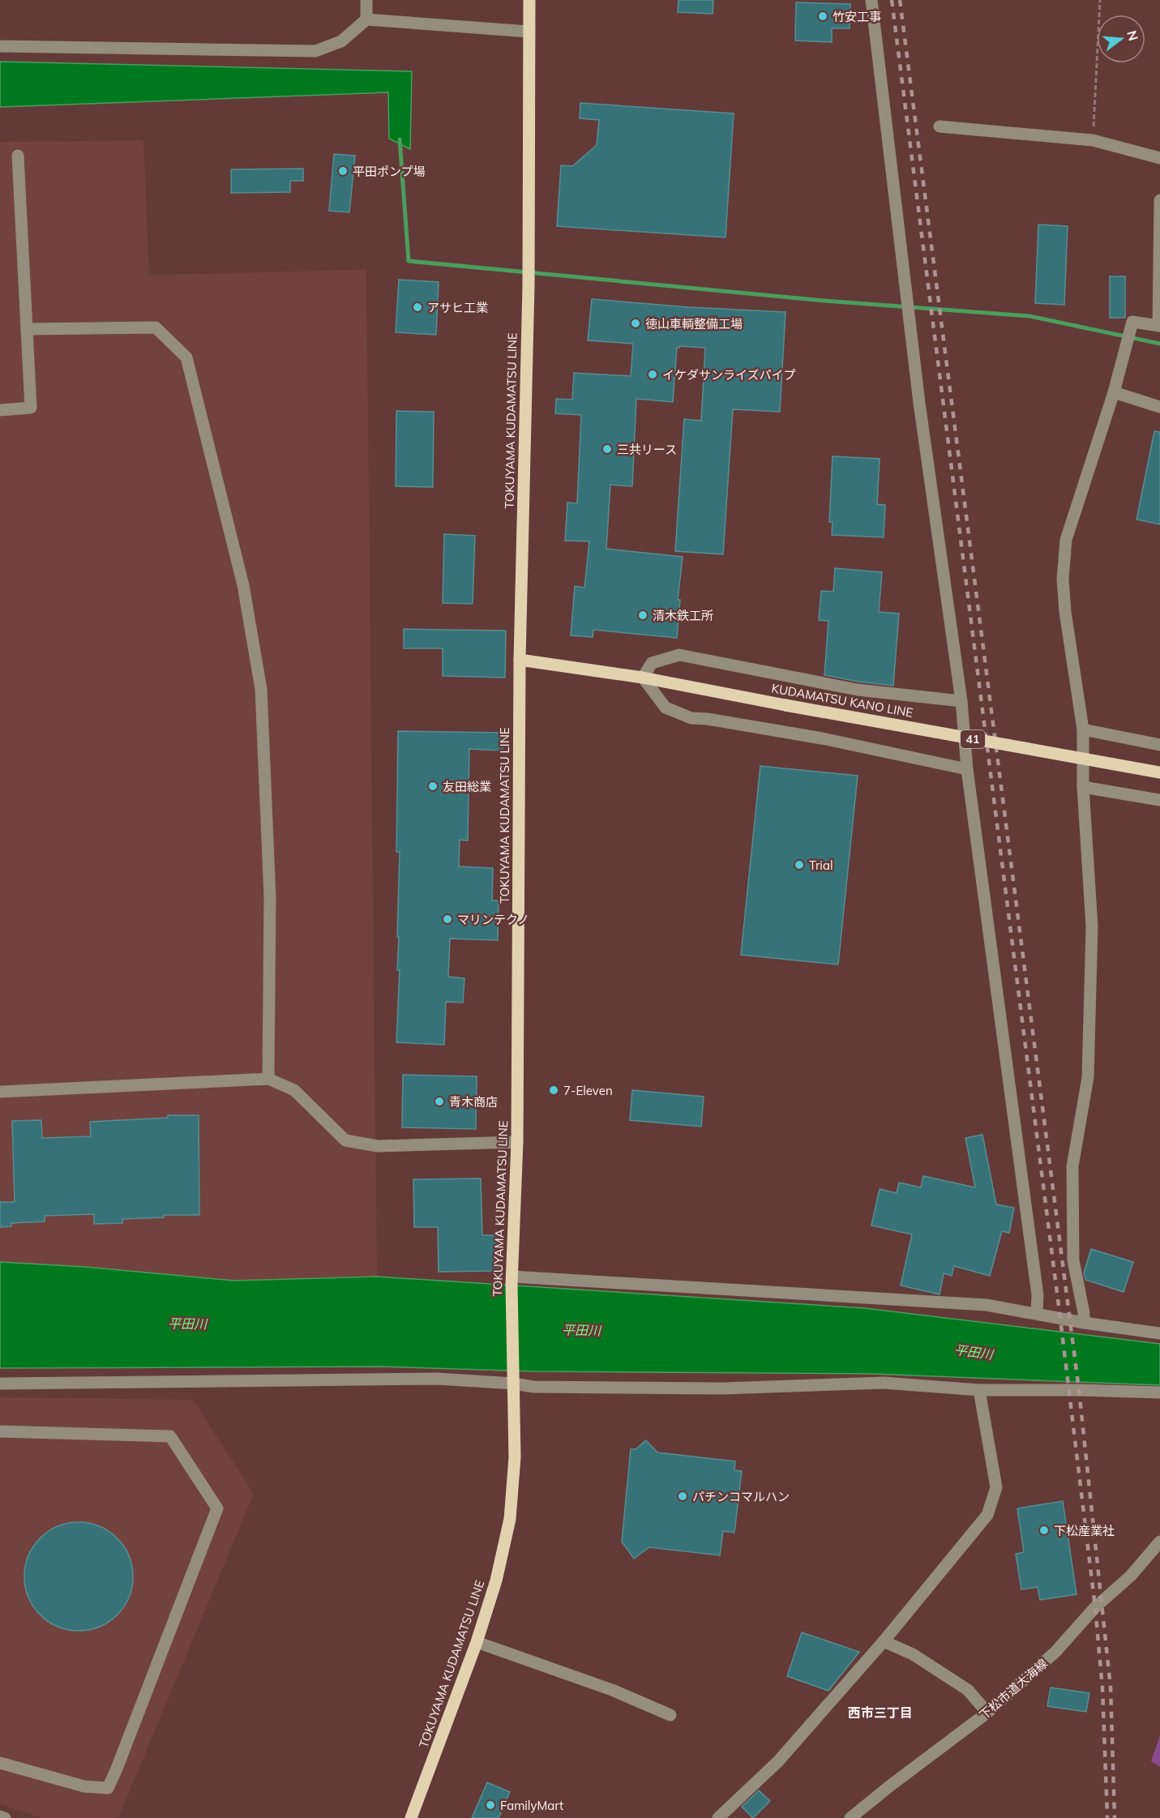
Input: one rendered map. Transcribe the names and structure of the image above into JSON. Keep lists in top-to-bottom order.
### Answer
{
  "streets": {
    "main road": ["TOKUYAMA KUDAMATSU LINE", "KUDAMATSU KANO LINE", "41"],
    "street": ["下松市道大海線"]
  },
  "crossings": [
    ["TOKUYAMA KUDAMATSU LINE", "KUDAMATSU KANO LINE"]
  ],
  "districts": ["西市三丁目"],
  "water": ["平田川"],
  "places": [
    "竹安工事",
    "平田ポンプ場",
    "アサヒ工業",
    "徳山車輌整備工場",
    "イケダサンライズパイプ",
    "三共リース",
    "清木鉄工所",
    "友田総業",
    "Trial",
    "マリンテクノ",
    "7-Eleven",
    "青木商店",
    "パチンコマルハン",
    "下松産業社",
    "FamilyMart"
  ],
  "north": "right"
}
